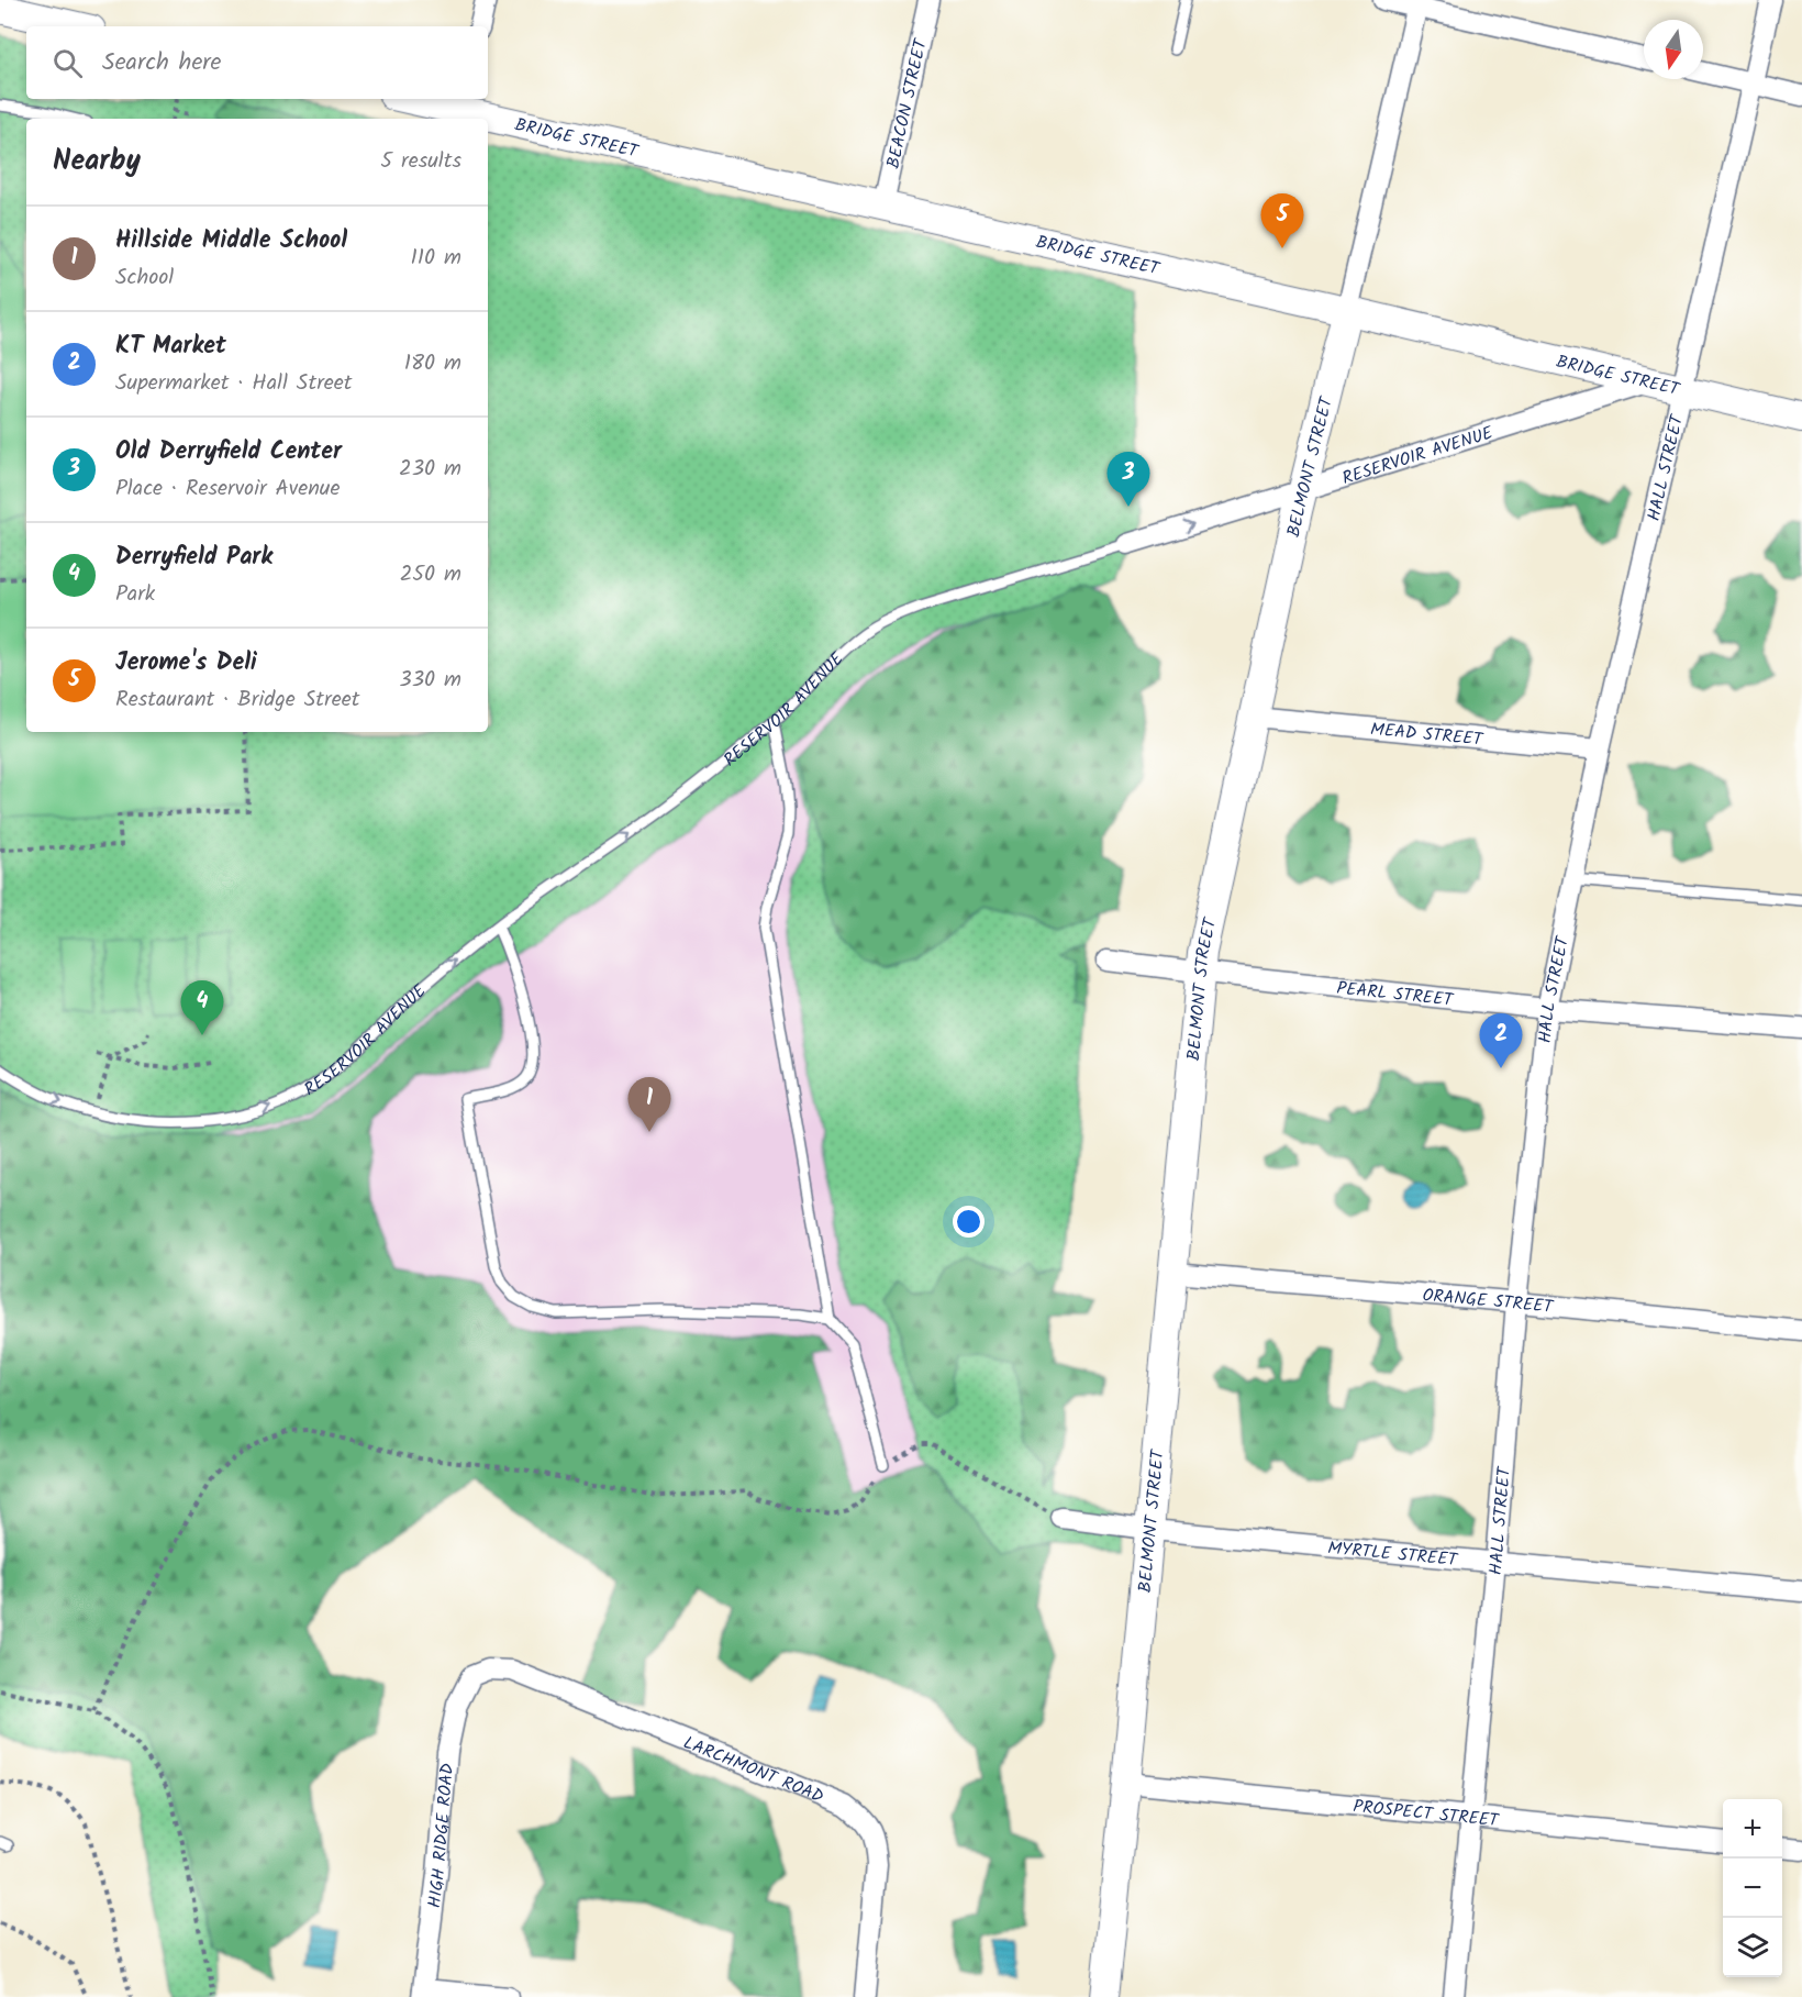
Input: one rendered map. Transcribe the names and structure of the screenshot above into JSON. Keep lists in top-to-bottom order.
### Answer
{
  "streets": {
    "street": [
      "BEACON STREET",
      "BRIDGE STREET",
      "RESERVOIR AVENUE",
      "BELMONT STREET",
      "HALL STREET",
      "MEAD STREET",
      "PEARL STREET",
      "ORANGE STREET",
      "MYRTLE STREET",
      "LARCHMONT ROAD",
      "PROSPECT STREET",
      "HIGH RIDGE ROAD"
    ]
  },
  "crossings": [
    ["BEACON STREET", "BRIDGE STREET"],
    ["BRIDGE STREET", "RESERVOIR AVENUE"],
    ["BRIDGE STREET", "BELMONT STREET"],
    ["BRIDGE STREET", "HALL STREET"],
    ["RESERVOIR AVENUE", "BELMONT STREET"],
    ["BELMONT STREET", "MEAD STREET"],
    ["BELMONT STREET", "PEARL STREET"],
    ["BELMONT STREET", "ORANGE STREET"],
    ["BELMONT STREET", "MYRTLE STREET"],
    ["BELMONT STREET", "PROSPECT STREET"],
    ["HALL STREET", "MEAD STREET"],
    ["HALL STREET", "PEARL STREET"],
    ["HALL STREET", "ORANGE STREET"],
    ["HALL STREET", "MYRTLE STREET"],
    ["HALL STREET", "PROSPECT STREET"],
    ["LARCHMONT ROAD", "HIGH RIDGE ROAD"]
  ],
  "one_way": ["RESERVOIR AVENUE"],
  "north": "bottom",
  "page": {
    "search": "Search here",
    "heading": ["Nearby", "5 results"],
    "pins": [
      "5",
      "3",
      "4",
      "2",
      "1"
    ],
    "list": [
      {
        "mark": "1",
        "name": "Hillside Middle School",
        "note": "School",
        "value": "110 m"
      },
      {
        "mark": "2",
        "name": "KT Market",
        "note": "Supermarket · Hall Street",
        "value": "180 m"
      },
      {
        "mark": "3",
        "name": "Old Derryfield Center",
        "note": "Place · Reservoir Avenue",
        "value": "230 m"
      },
      {
        "mark": "4",
        "name": "Derryfield Park",
        "note": "Park",
        "value": "250 m"
      },
      {
        "mark": "5",
        "name": "Jerome's Deli",
        "note": "Restaurant · Bridge Street",
        "value": "330 m"
      }
    ],
    "map_buttons": ["+", "−"]
  }
}
